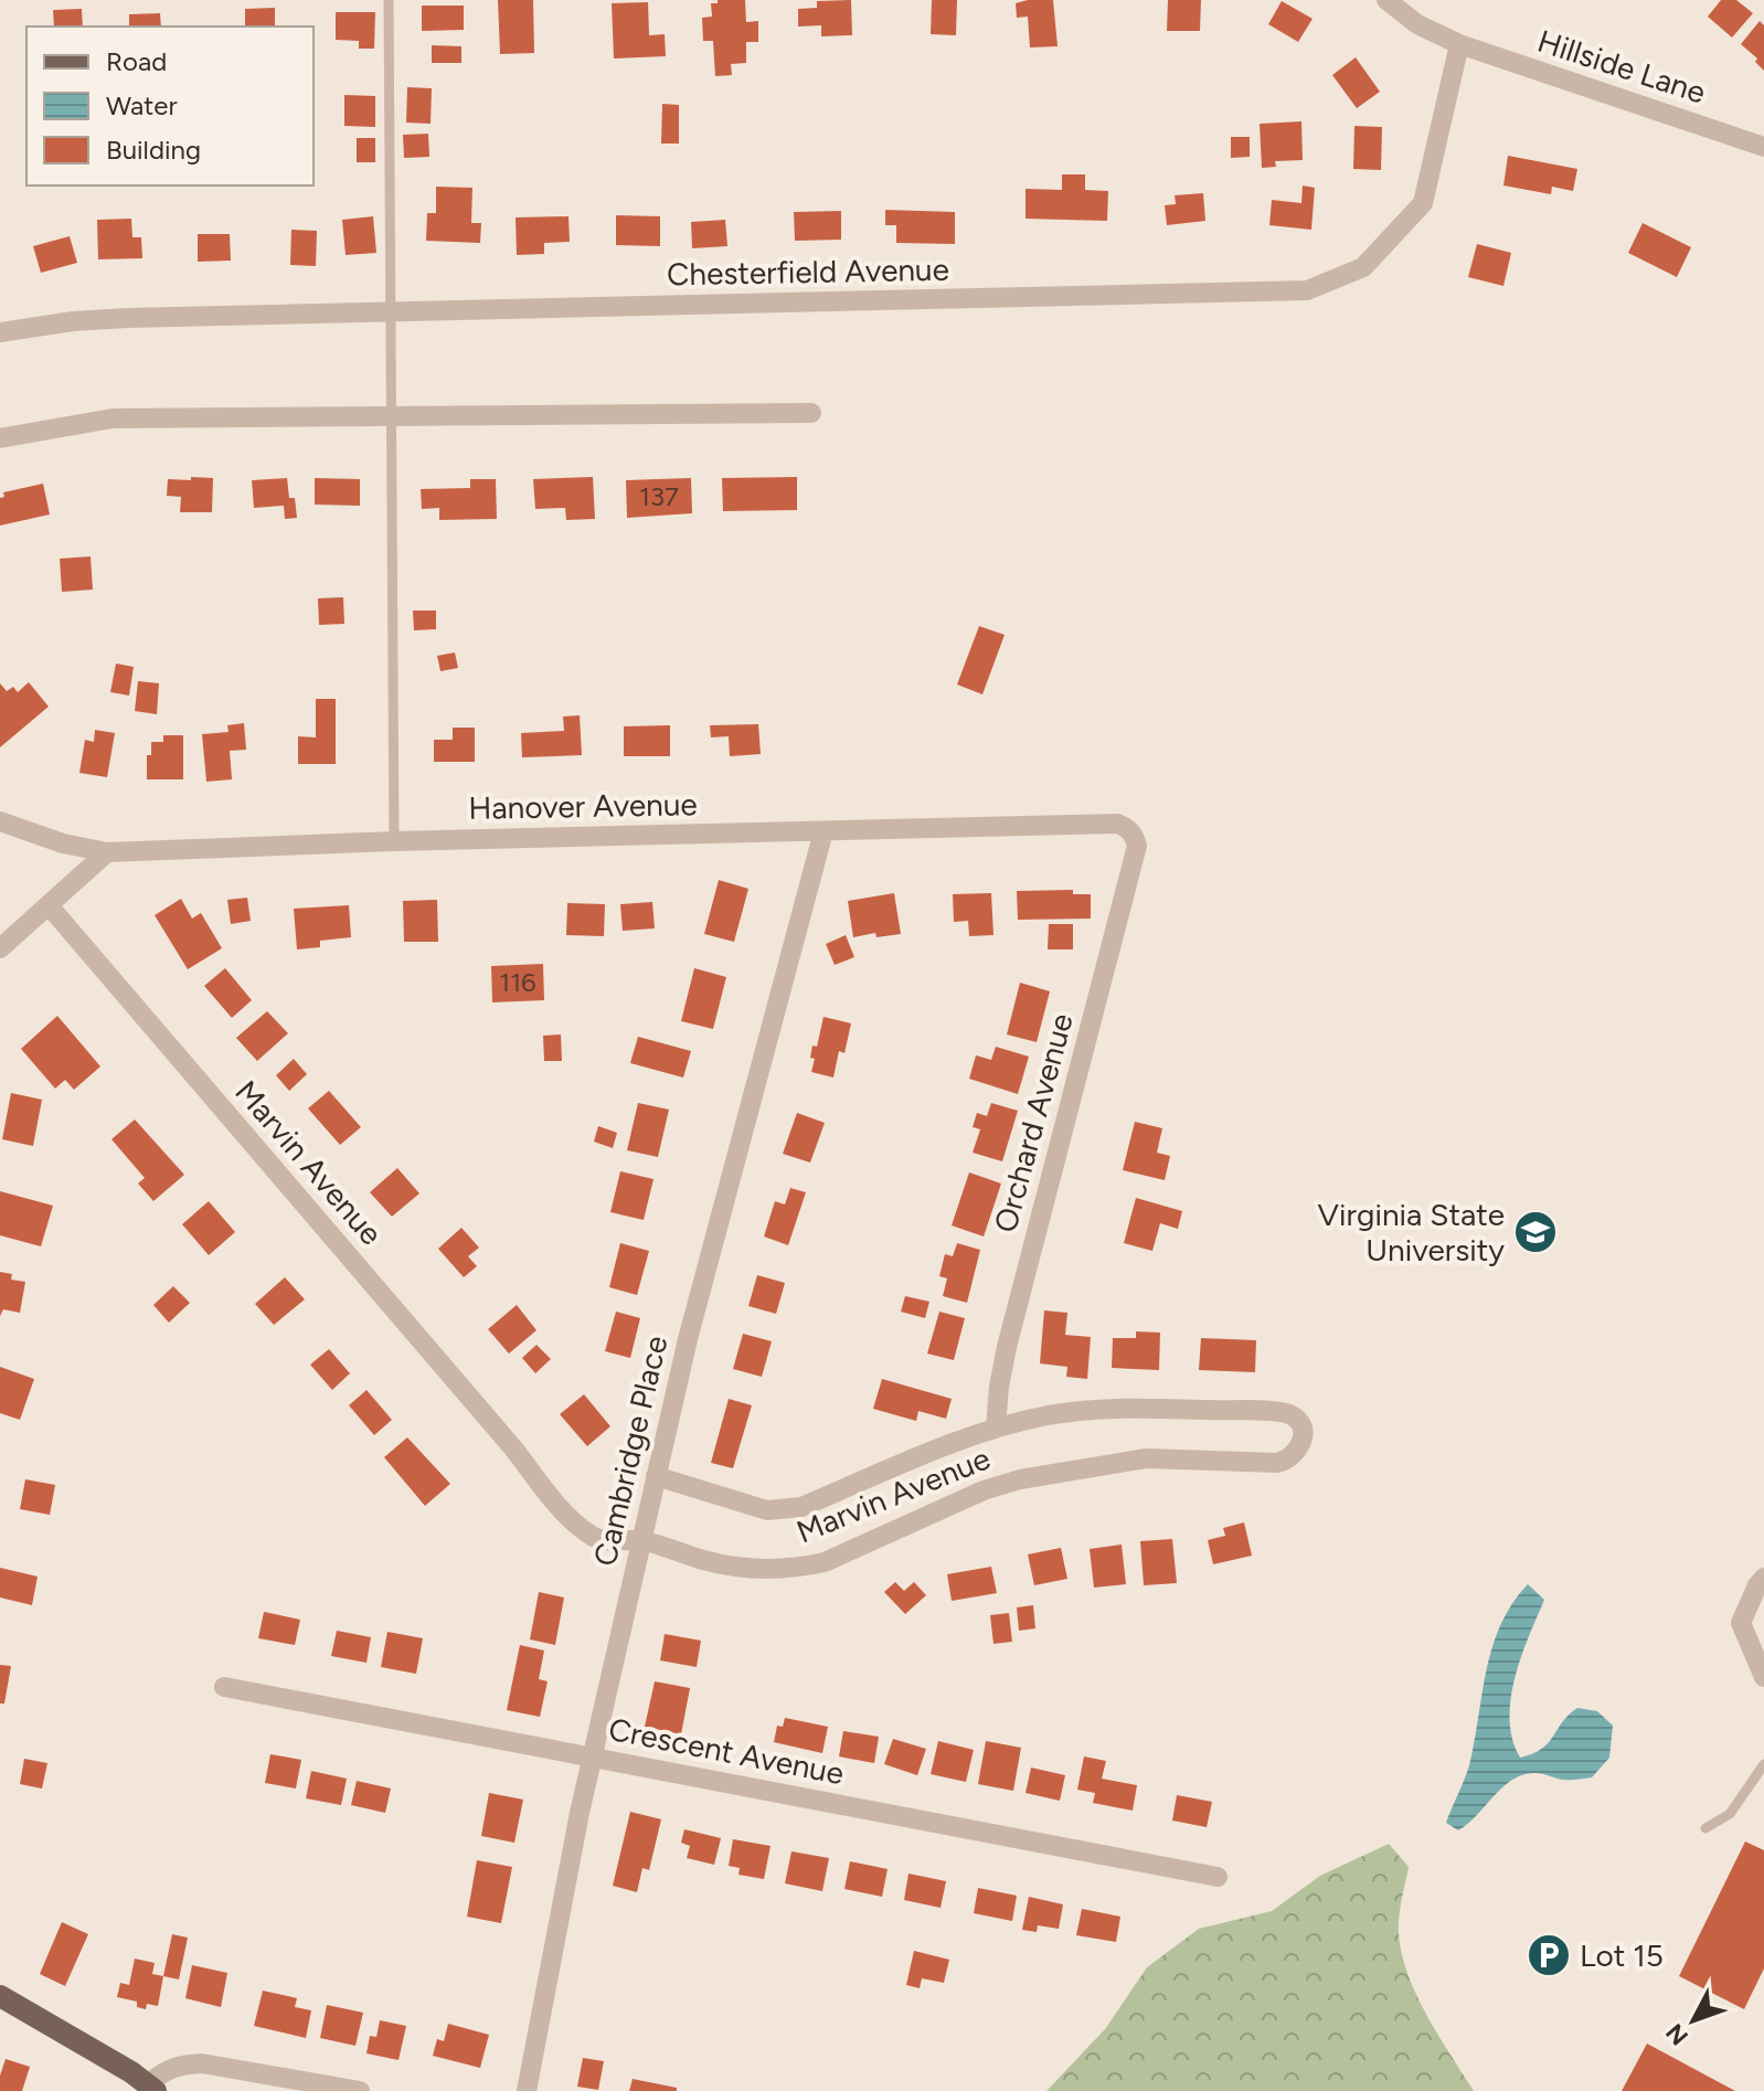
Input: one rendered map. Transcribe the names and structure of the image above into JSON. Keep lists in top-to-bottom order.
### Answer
{
  "streets": {
    "street": [
      "Hillside Lane",
      "Chesterfield Avenue",
      "Hanover Avenue",
      "Orchard Avenue",
      "Marvin Avenue",
      "Cambridge Place",
      "Crescent Avenue"
    ]
  },
  "crossings": [
    ["Hillside Lane", "Chesterfield Avenue"],
    ["Hanover Avenue", "Orchard Avenue"],
    ["Hanover Avenue", "Cambridge Place"],
    ["Orchard Avenue", "Marvin Avenue"],
    ["Marvin Avenue", "Cambridge Place"],
    ["Cambridge Place", "Crescent Avenue"]
  ],
  "places": {
    "school or university": ["Virginia State University"],
    "parking": ["Lot 15"]
  },
  "house_numbers": ["137", "116"],
  "legend": ["Road", "Water", "Building"],
  "north": "bottom left"
}
